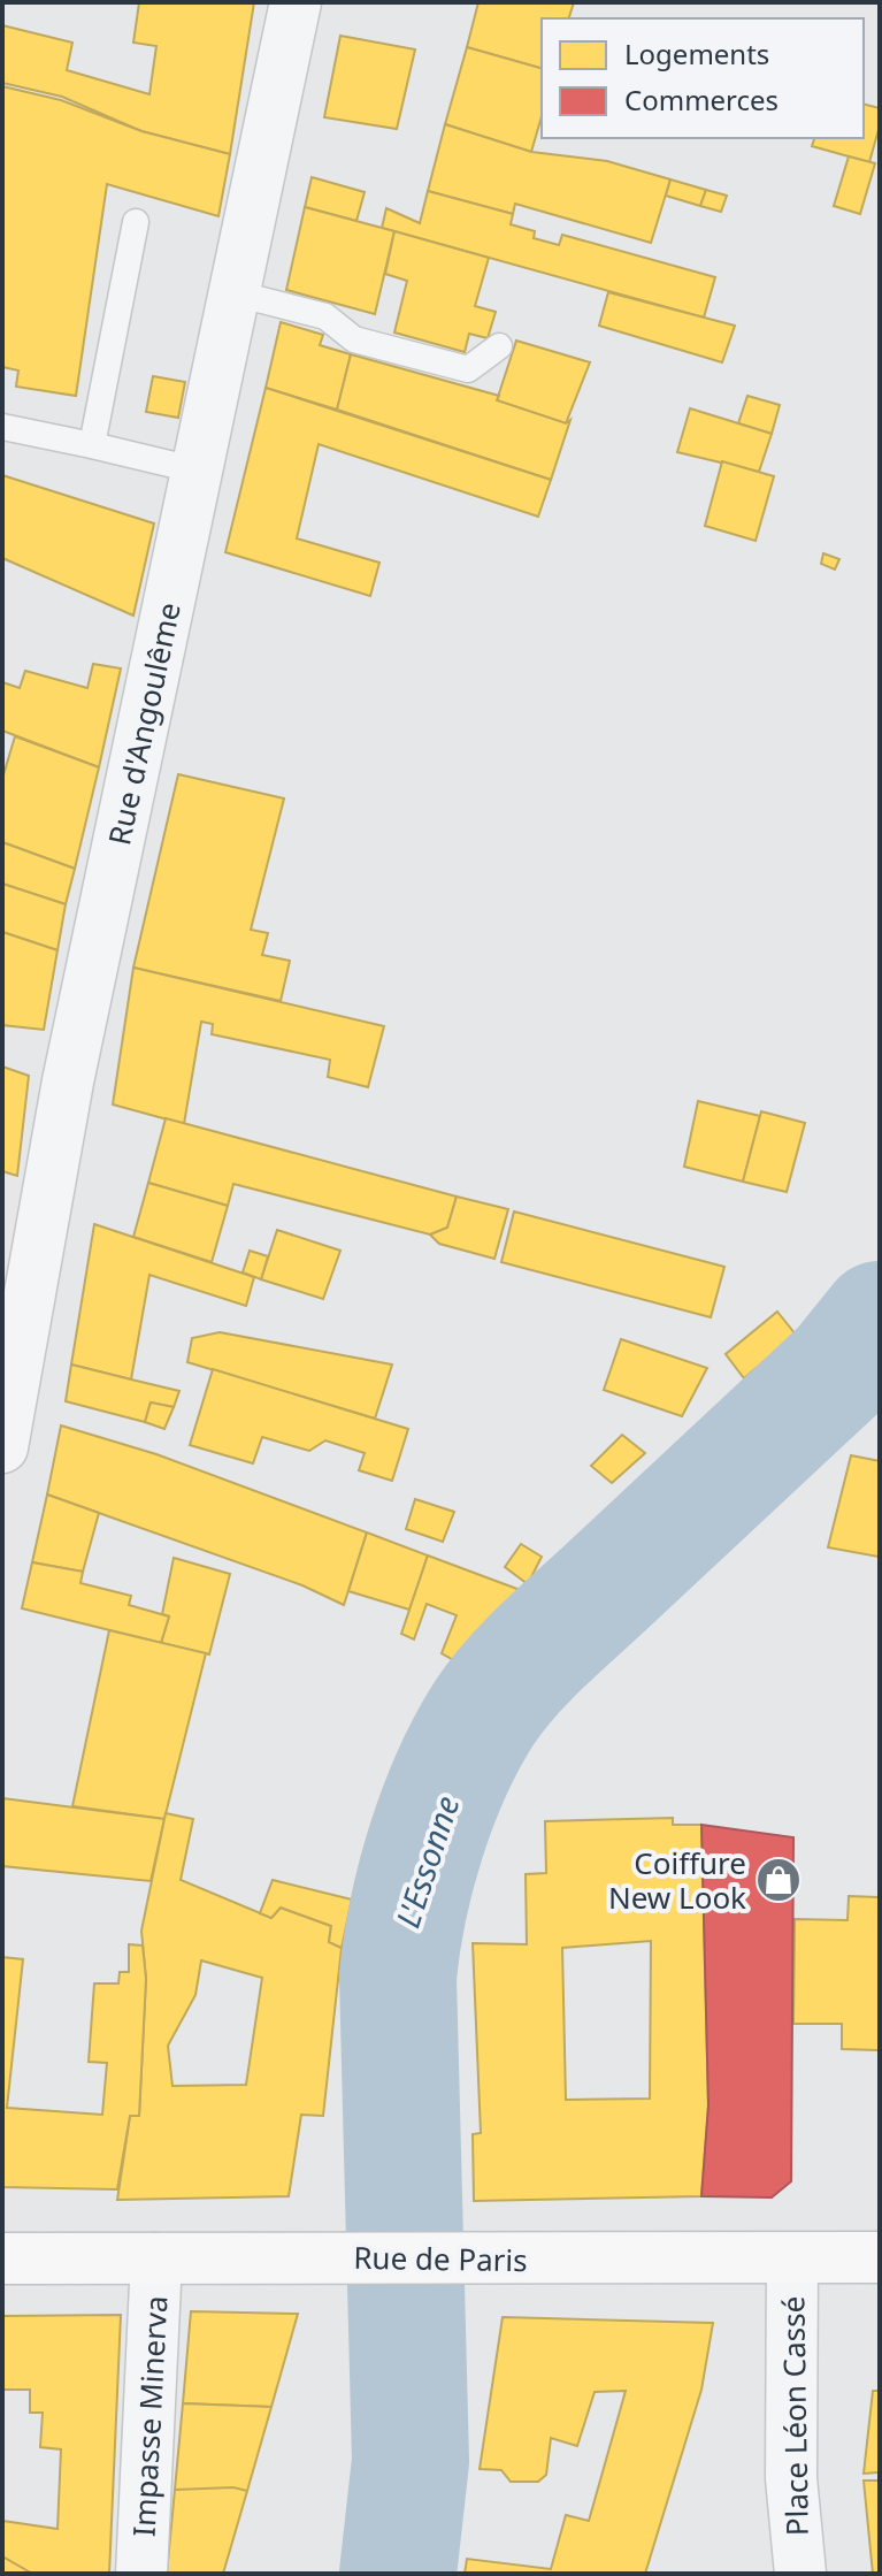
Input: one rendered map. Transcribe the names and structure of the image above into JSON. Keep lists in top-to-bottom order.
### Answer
{
  "streets": {
    "main road": ["Rue de Paris"],
    "street": ["Rue d'Angoulême", "Impasse Minerva", "Place Léon Cassé"]
  },
  "crossings": [
    ["Rue de Paris", "Impasse Minerva"],
    ["Rue de Paris", "Place Léon Cassé"]
  ],
  "water": ["L'Essonne"],
  "places": {
    "shop": ["Coiffure New Look"]
  },
  "legend": ["Logements", "Commerces"]
}
